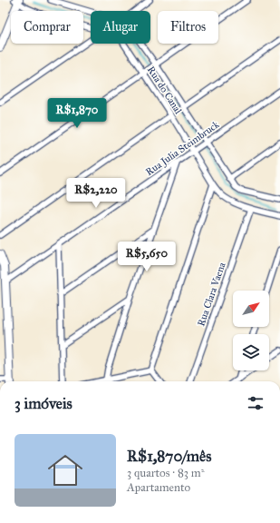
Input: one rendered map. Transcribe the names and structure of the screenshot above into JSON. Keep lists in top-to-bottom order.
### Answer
{
  "streets": {
    "street": ["Rua do Canal", "Rua Julia Steimbruck", "Rua Clara Vaena"]
  },
  "crossings": [
    ["Rua do Canal", "Rua Julia Steimbruck"],
    ["Rua do Canal", "Rua Clara Vaena"]
  ],
  "north": "top right",
  "page": {
    "chip": ["Comprar", "Alugar", "Filtros"],
    "price": ["R$1,870", "R$2,220", "R$5,650"],
    "heading": "3 imóveis",
    "list": [
      {
        "name": "R$1,870/mês",
        "note": "3 quartos · 83 m² · Apartamento"
      }
    ]
  }
}
